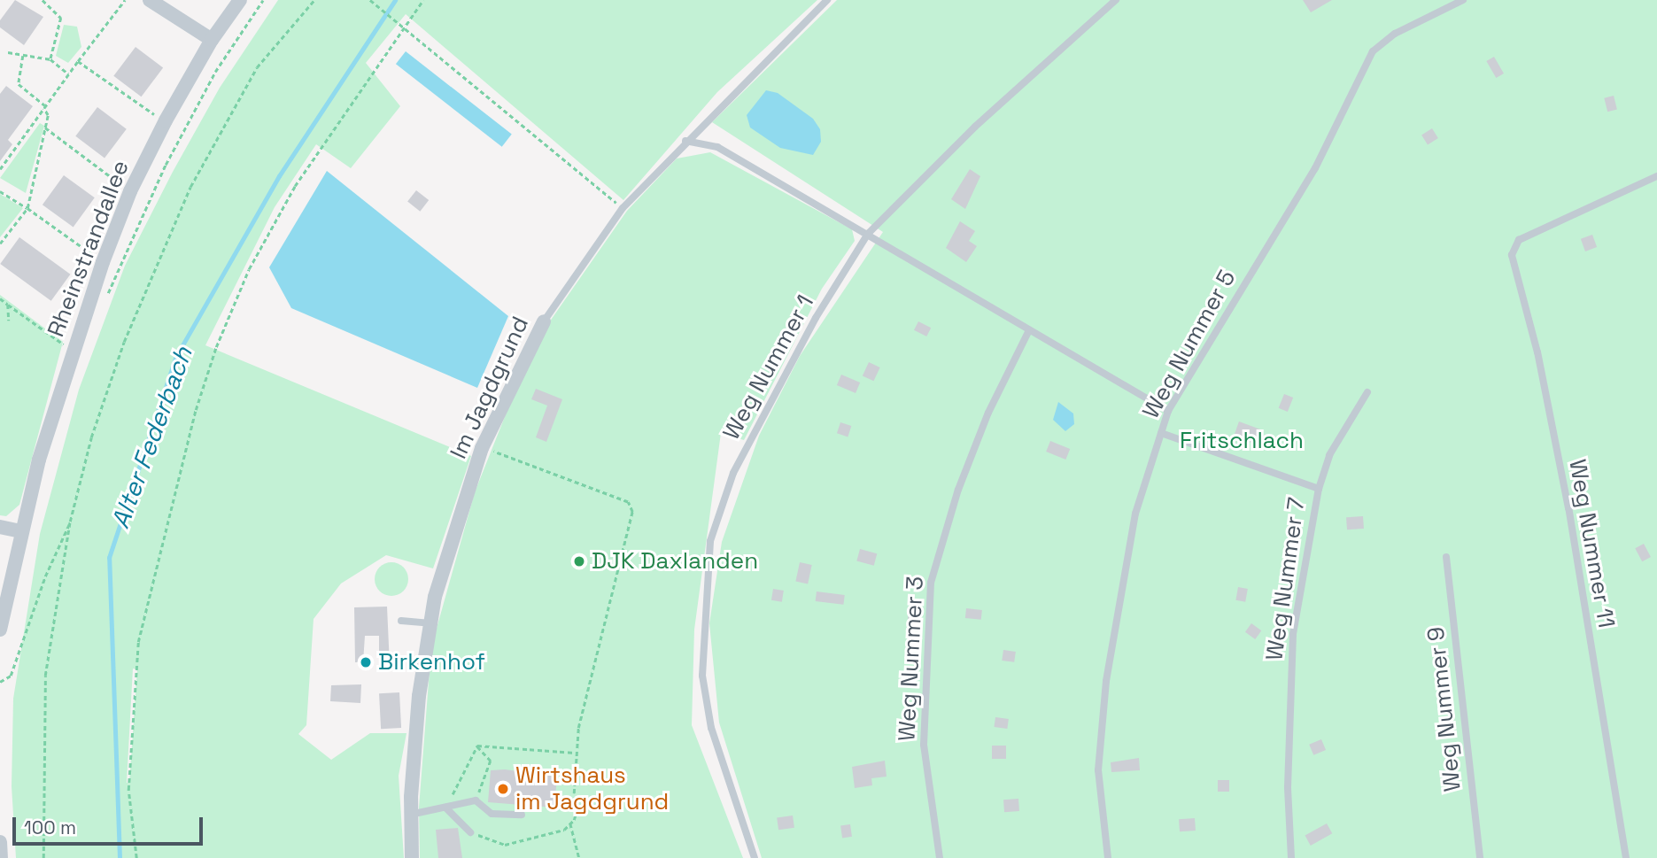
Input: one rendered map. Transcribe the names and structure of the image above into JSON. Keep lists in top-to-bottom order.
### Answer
{
  "streets": {
    "street": ["Rheinstrandallee", "Im Jagdgrund"],
    "lane": [
      "Weg Nummer 5",
      "Weg Nummer 1",
      "Weg Nummer 11",
      "Weg Nummer 7",
      "Weg Nummer 3",
      "Weg Nummer 9"
    ]
  },
  "water": ["Alter Federbach"],
  "parks": ["Fritschlach"],
  "places": ["DJK Daxlanden", "Birkenhof", "Wirtshaus im Jagdgrund"],
  "scale_bar": "100 m"
}
